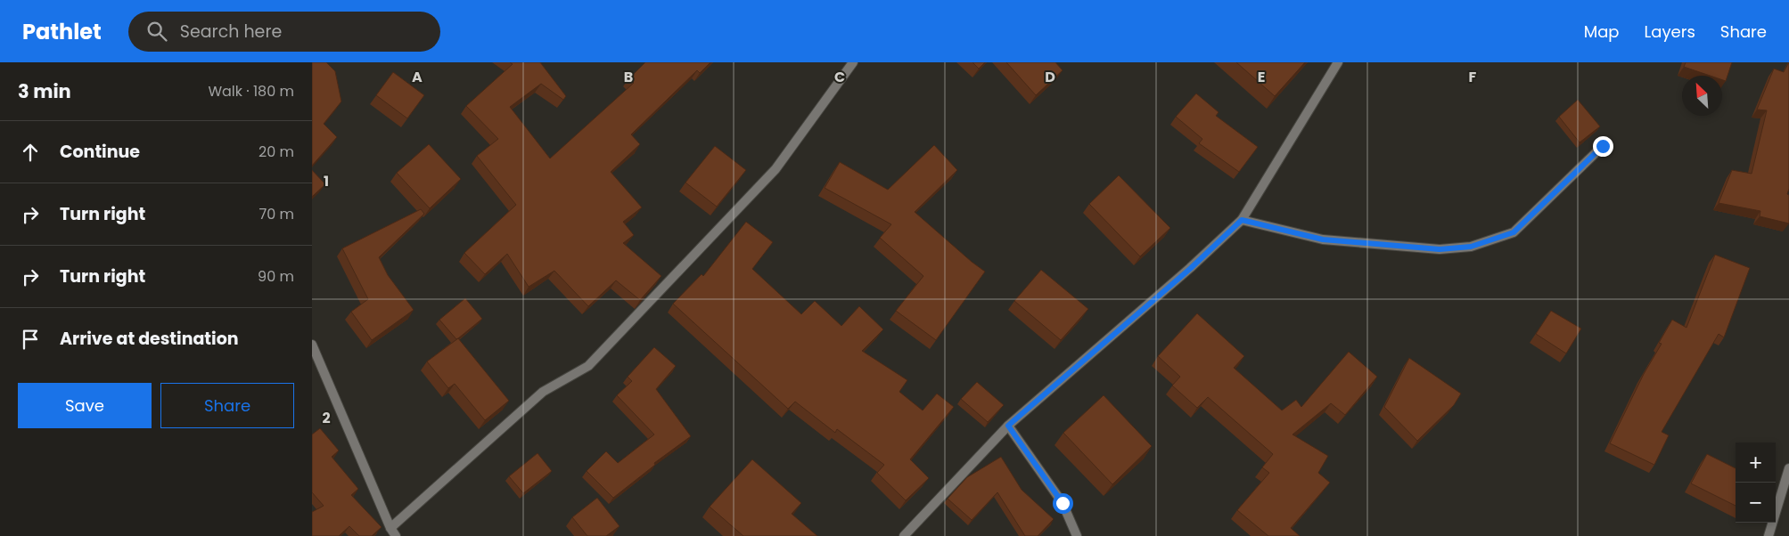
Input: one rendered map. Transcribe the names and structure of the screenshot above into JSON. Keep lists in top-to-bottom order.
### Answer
{
  "north": "top left",
  "page": {
    "header": "Pathlet",
    "search": "Search here",
    "nav": ["Map", "Layers", "Share"],
    "heading": ["3 min", "Walk · 180 m"],
    "list": [
      ["Continue", "20 m"],
      ["Turn right", "70 m"],
      ["Turn right", "90 m"],
      "Arrive at destination"
    ],
    "buttons": ["Save", "Share"],
    "map_buttons": ["+", "−"]
  },
  "grid": {
    "columns": [
      "A",
      "B",
      "C",
      "D",
      "E",
      "F"
    ],
    "rows": ["1", "2"]
  }
}
